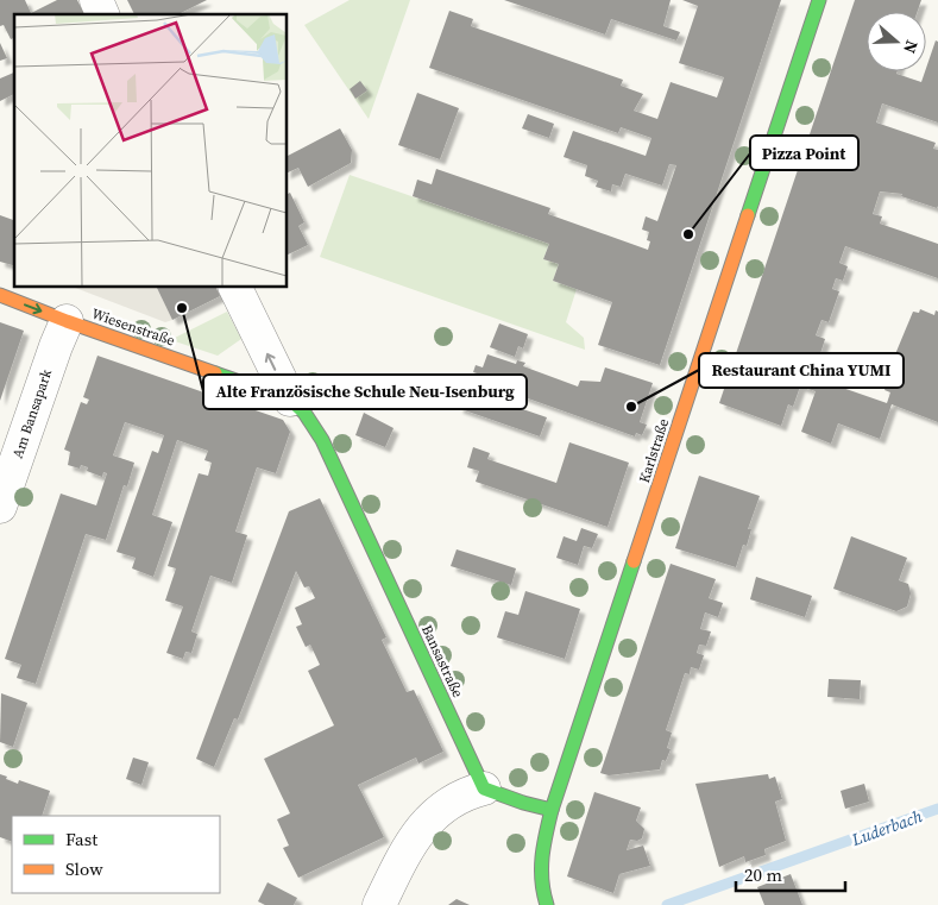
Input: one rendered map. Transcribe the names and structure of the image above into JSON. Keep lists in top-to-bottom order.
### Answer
{
  "streets": {
    "street": [
      "Wiesenstraße",
      "Am Bansapark",
      "Karlstraße",
      "Bansastraße"
    ]
  },
  "crossings": [
    ["Wiesenstraße", "Am Bansapark"],
    ["Wiesenstraße", "Bansastraße"]
  ],
  "water": ["Luderbach"],
  "places": ["Pizza Point", "Alte Französische Schule Neu-Isenburg", "Restaurant China YUMI"],
  "legend": ["Fast", "Slow"],
  "scale_bar": "20 m",
  "north": "right"
}
